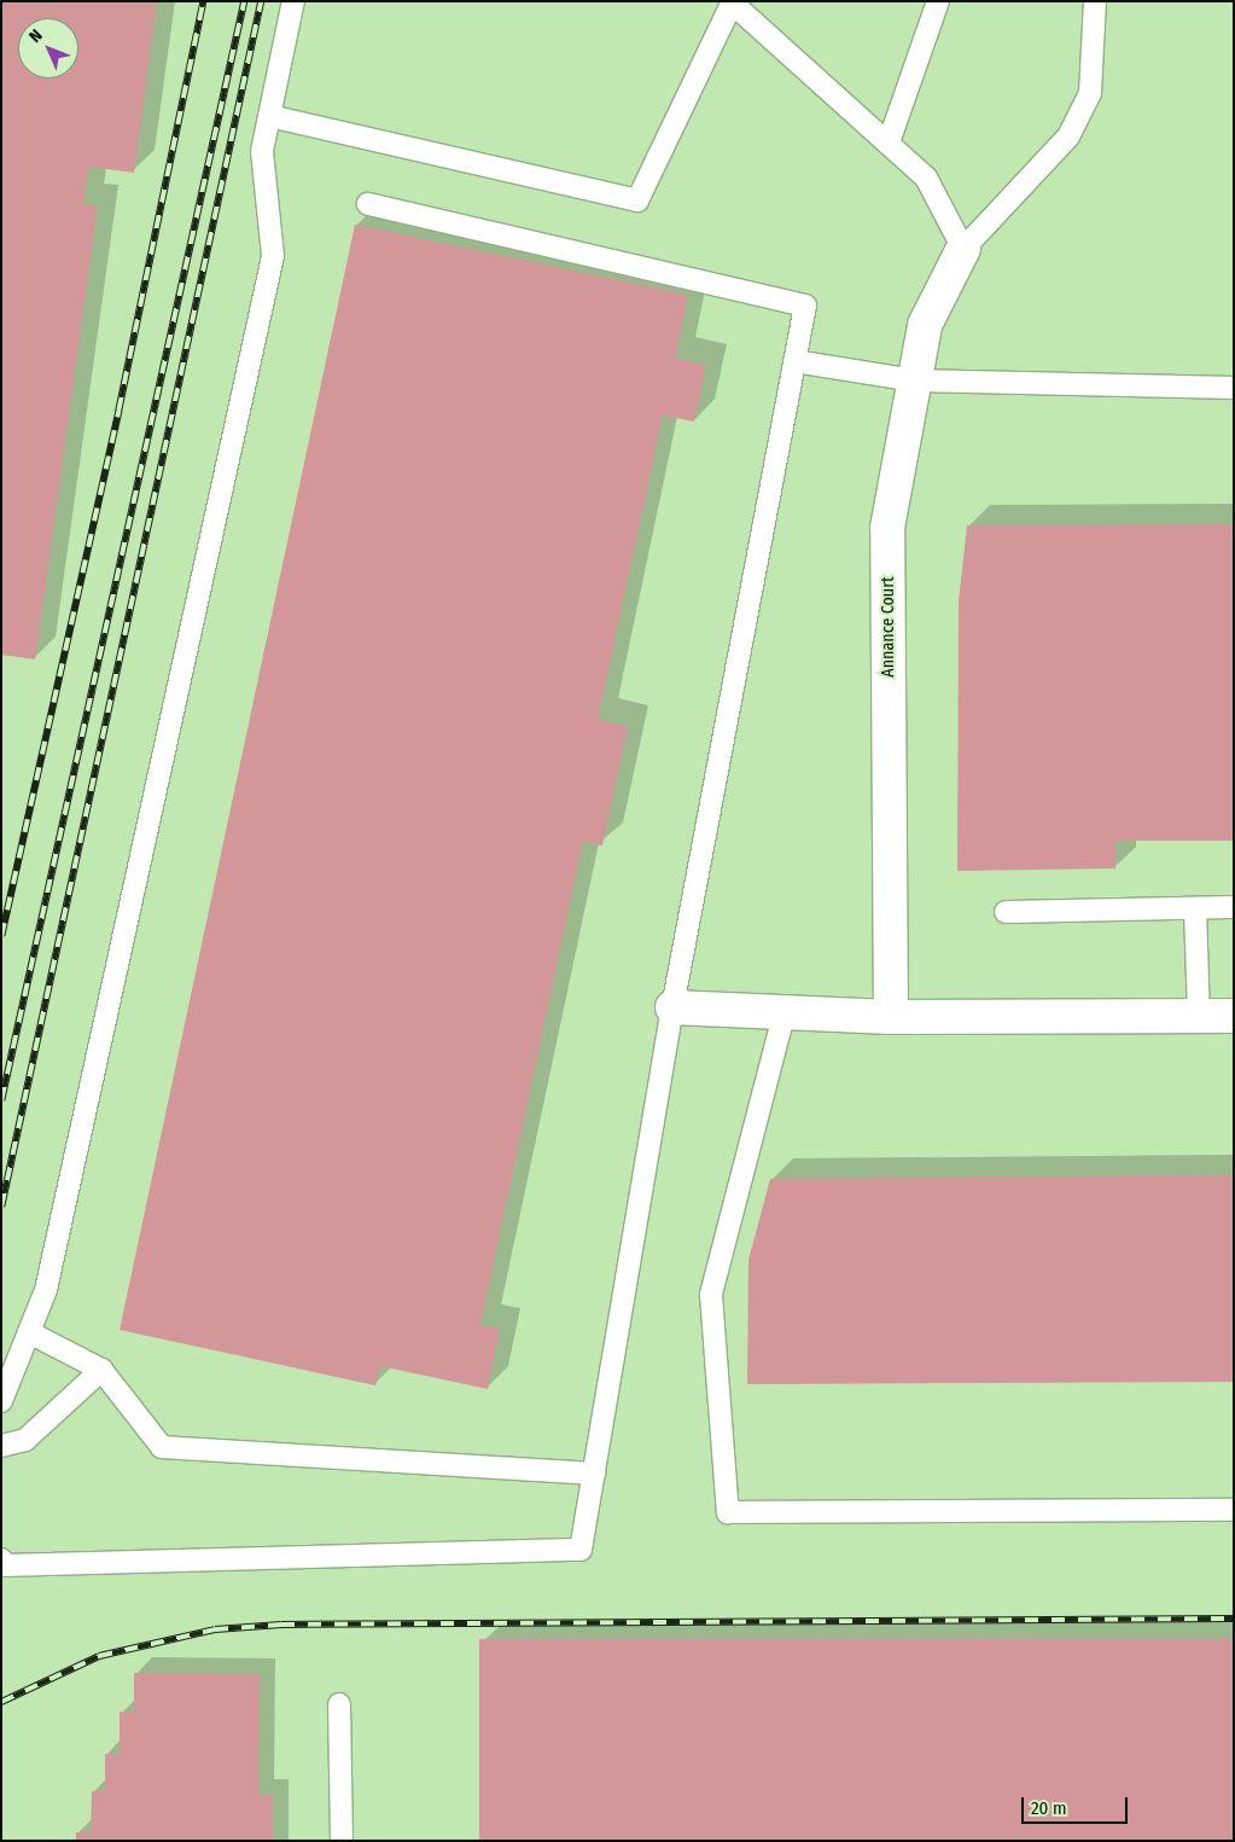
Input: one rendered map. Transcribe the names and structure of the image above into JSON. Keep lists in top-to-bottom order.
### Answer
{
  "streets": {
    "street": ["Annance Court"]
  },
  "scale_bar": "20 m",
  "north": "top left"
}
